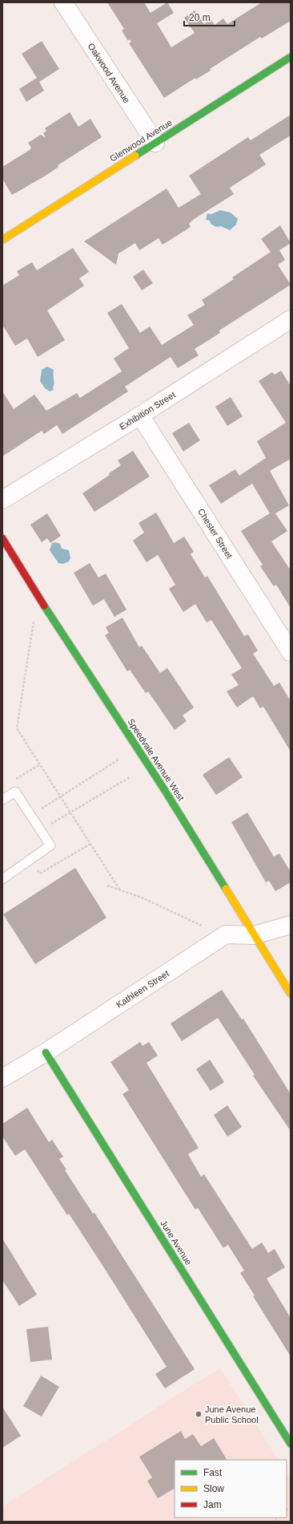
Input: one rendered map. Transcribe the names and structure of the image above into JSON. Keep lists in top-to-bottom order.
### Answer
{
  "streets": {
    "street": [
      "Oakwood Avenue",
      "Glenwood Avenue",
      "Exhibition Street",
      "Chester Street",
      "Speedvale Avenue West",
      "Kathleen Street",
      "June Avenue"
    ]
  },
  "crossings": [
    ["Oakwood Avenue", "Glenwood Avenue"],
    ["Exhibition Street", "Chester Street"],
    ["Speedvale Avenue West", "Kathleen Street"],
    ["Kathleen Street", "June Avenue"]
  ],
  "places": ["June Avenue Public School"],
  "legend": ["Fast", "Slow", "Jam"],
  "scale_bar": "20 m"
}
